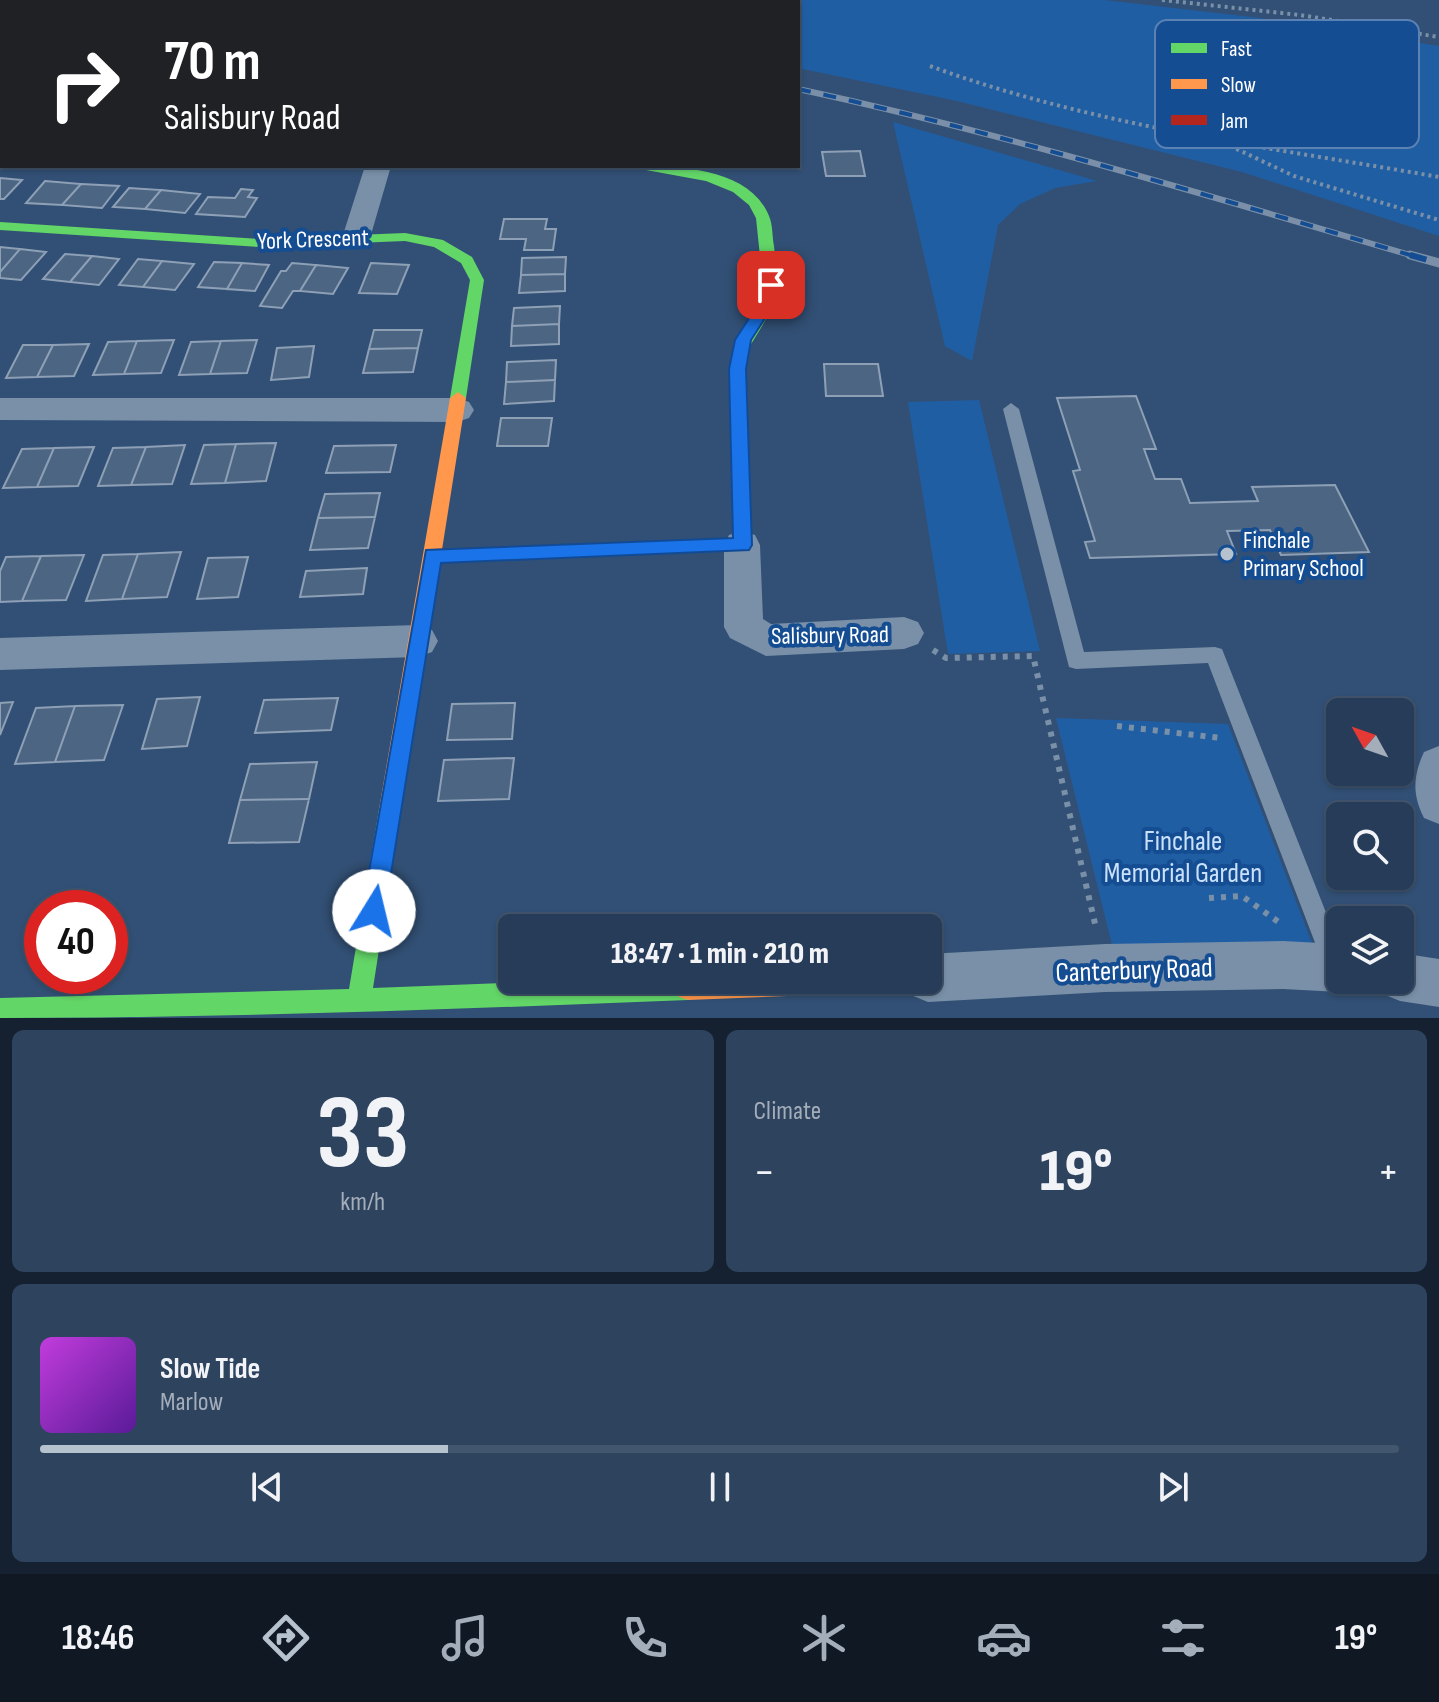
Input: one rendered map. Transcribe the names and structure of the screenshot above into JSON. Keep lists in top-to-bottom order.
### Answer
{
  "streets": {
    "street": ["York Crescent", "Salisbury Road", "Canterbury Road"]
  },
  "parks": ["Finchale Memorial Garden"],
  "places": ["Finchale Primary School"],
  "legend": ["Fast", "Slow", "Jam"],
  "north": "top left",
  "page": {
    "turn": ["70 m", "Salisbury Road"],
    "limit": "40",
    "trip": "18:47 · 1 min · 210 m",
    "tile": [
      ["33", "km/h"],
      "Climate"
    ],
    "heat": ["−", "19°", "+"],
    "song": ["Slow Tide", "Marlow"],
    "tabs": ["18:46", "19°"]
  }
}
